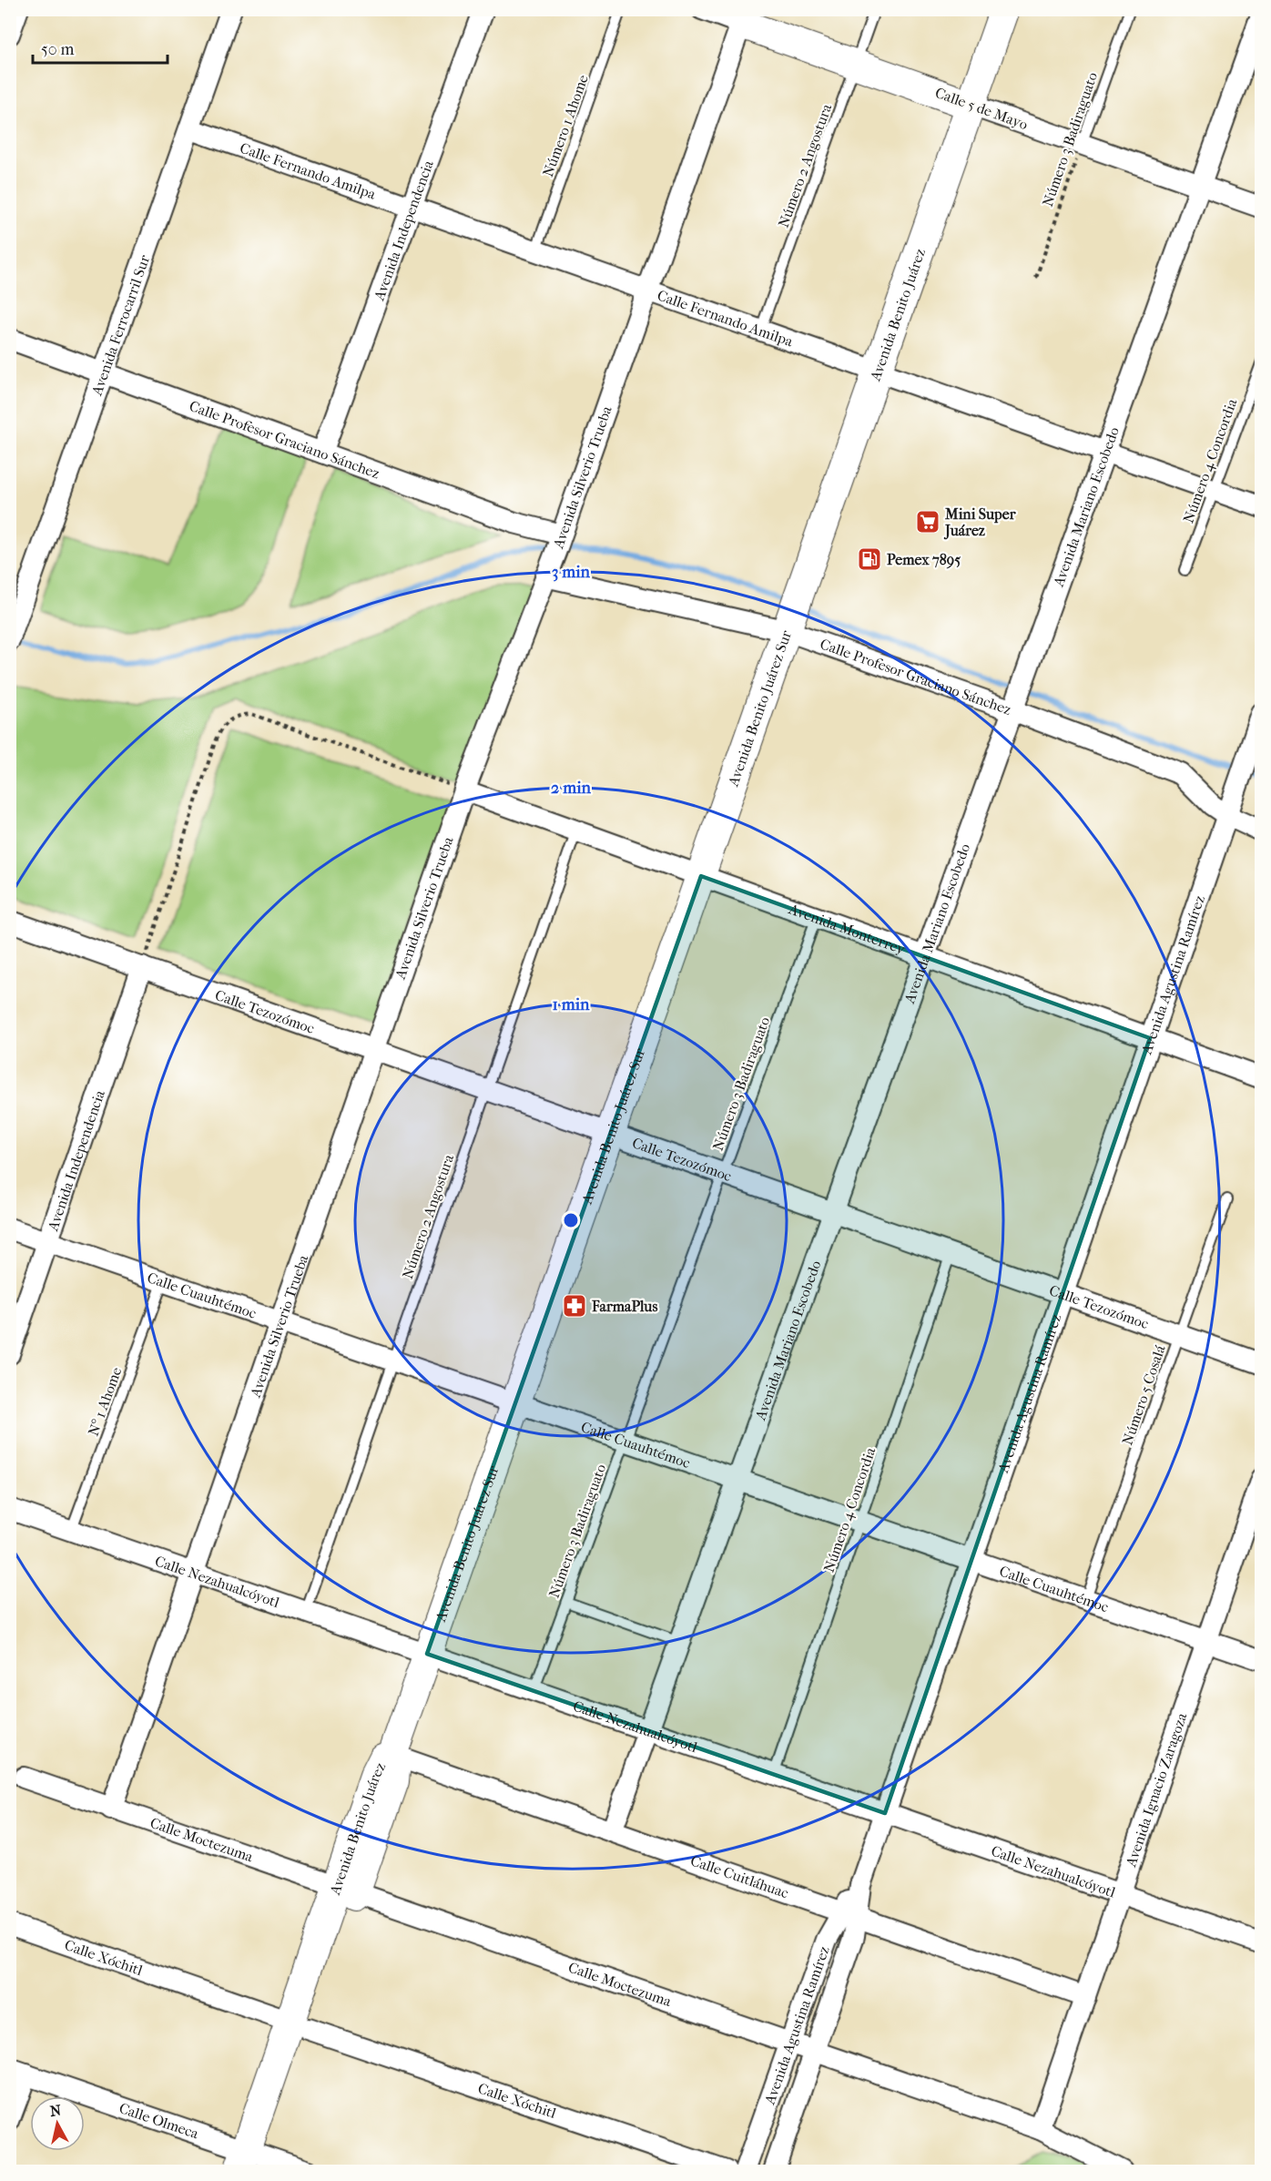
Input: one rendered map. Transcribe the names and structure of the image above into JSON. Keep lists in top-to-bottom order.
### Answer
{
  "streets": {
    "street": [
      "Calle 5 de Mayo",
      "Calle Fernando Amilpa",
      "Avenida Independencia",
      "Avenida Benito Juárez",
      "Avenida Ferrocarril Sur",
      "Calle Profesor Graciano Sánchez",
      "Avenida Silverio Trueba",
      "Avenida Mariano Escobedo",
      "Avenida Benito Juárez Sur",
      "Avenida Monterrey",
      "Avenida Agustina Ramírez",
      "Calle Tezozómoc",
      "Calle Cuauhtémoc",
      "Calle Nezahualcóyotl",
      "Avenida Ignacio Zaragoza",
      "Calle Moctezuma",
      "Calle Cuitláhuac",
      "Calle Xóchitl",
      "Calle Olmeca"
    ],
    "lane": [
      "Número 1 Ahome",
      "Número 3 Badiraguato",
      "Número 2 Angostura",
      "Número 4 Concordia",
      "Número 5 Cosalá",
      "N° 1 Ahome"
    ]
  },
  "crossings": [
    ["Calle 5 de Mayo", "Número 3 Badiraguato"],
    ["Calle 5 de Mayo", "Número 2 Angostura"],
    ["Calle 5 de Mayo", "Avenida Benito Juárez"],
    ["Calle 5 de Mayo", "Avenida Silverio Trueba"],
    ["Calle 5 de Mayo", "Avenida Mariano Escobedo"],
    ["Número 1 Ahome", "Calle Fernando Amilpa"],
    ["Número 3 Badiraguato", "Avenida Monterrey"],
    ["Número 3 Badiraguato", "Calle Tezozómoc"],
    ["Número 3 Badiraguato", "Calle Cuauhtémoc"],
    ["Número 3 Badiraguato", "Calle Nezahualcóyotl"],
    ["Número 2 Angostura", "Calle Fernando Amilpa"],
    ["Número 2 Angostura", "Avenida Monterrey"],
    ["Número 2 Angostura", "Calle Tezozómoc"],
    ["Número 2 Angostura", "Calle Cuauhtémoc"],
    ["Número 2 Angostura", "Calle Nezahualcóyotl"],
    ["Calle Fernando Amilpa", "Avenida Independencia"],
    ["Calle Fernando Amilpa", "Avenida Benito Juárez"],
    ["Calle Fernando Amilpa", "Avenida Ferrocarril Sur"],
    ["Calle Fernando Amilpa", "Número 4 Concordia"],
    ["Calle Fernando Amilpa", "Avenida Silverio Trueba"],
    ["Calle Fernando Amilpa", "Avenida Mariano Escobedo"],
    ["Avenida Independencia", "Calle Profesor Graciano Sánchez"],
    ["Avenida Independencia", "Calle Tezozómoc"],
    ["Avenida Independencia", "Calle Cuauhtémoc"],
    ["Avenida Benito Juárez", "Calle Profesor Graciano Sánchez"],
    ["Avenida Benito Juárez", "Avenida Benito Juárez Sur"],
    ["Avenida Benito Juárez", "Calle Moctezuma"],
    ["Avenida Benito Juárez", "Calle Cuitláhuac"],
    ["Avenida Benito Juárez", "Calle Xóchitl"],
    ["Avenida Benito Juárez", "Calle Olmeca"],
    ["Avenida Ferrocarril Sur", "Calle Profesor Graciano Sánchez"],
    ["Calle Profesor Graciano Sánchez", "Avenida Silverio Trueba"],
    ["Calle Profesor Graciano Sánchez", "Avenida Mariano Escobedo"],
    ["Calle Profesor Graciano Sánchez", "Avenida Benito Juárez Sur"],
    ["Calle Profesor Graciano Sánchez", "Avenida Agustina Ramírez"],
    ["Número 4 Concordia", "Calle Tezozómoc"],
    ["Número 4 Concordia", "Calle Cuauhtémoc"],
    ["Número 4 Concordia", "Calle Nezahualcóyotl"],
    ["Avenida Silverio Trueba", "Avenida Monterrey"],
    ["Avenida Silverio Trueba", "Calle Tezozómoc"],
    ["Avenida Silverio Trueba", "Calle Cuauhtémoc"],
    ["Avenida Silverio Trueba", "Calle Nezahualcóyotl"],
    ["Avenida Silverio Trueba", "Calle Moctezuma"],
    ["Avenida Mariano Escobedo", "Avenida Monterrey"],
    ["Avenida Mariano Escobedo", "Calle Tezozómoc"],
    ["Avenida Mariano Escobedo", "Calle Cuauhtémoc"],
    ["Avenida Mariano Escobedo", "Calle Nezahualcóyotl"],
    ["Avenida Mariano Escobedo", "Calle Cuitláhuac"],
    ["Avenida Benito Juárez Sur", "Avenida Monterrey"],
    ["Avenida Benito Juárez Sur", "Calle Tezozómoc"],
    ["Avenida Benito Juárez Sur", "Calle Cuauhtémoc"],
    ["Avenida Benito Juárez Sur", "Calle Nezahualcóyotl"],
    ["Avenida Benito Juárez Sur", "Calle Cuitláhuac"],
    ["Avenida Monterrey", "Avenida Agustina Ramírez"],
    ["Avenida Agustina Ramírez", "Calle Tezozómoc"],
    ["Avenida Agustina Ramírez", "Calle Cuauhtémoc"],
    ["Avenida Agustina Ramírez", "Calle Nezahualcóyotl"],
    ["Avenida Agustina Ramírez", "Calle Moctezuma"],
    ["Avenida Agustina Ramírez", "Calle Cuitláhuac"],
    ["Calle Tezozómoc", "Número 5 Cosalá"],
    ["Calle Cuauhtémoc", "Número 5 Cosalá"],
    ["Calle Cuauhtémoc", "N° 1 Ahome"],
    ["Calle Cuauhtémoc", "Avenida Ignacio Zaragoza"],
    ["N° 1 Ahome", "Calle Nezahualcóyotl"],
    ["Calle Nezahualcóyotl", "Avenida Ignacio Zaragoza"],
    ["Avenida Ignacio Zaragoza", "Calle Moctezuma"],
    ["Avenida Ignacio Zaragoza", "Calle Cuitláhuac"]
  ],
  "places": {
    "supermarket": ["Mini Super Juárez"],
    "fuel station": ["Pemex 7895"],
    "pharmacy": ["FarmaPlus"]
  },
  "scale_bar": "50 m",
  "north": "top",
  "rings": ["3 min", "2 min", "1 min"]
}
